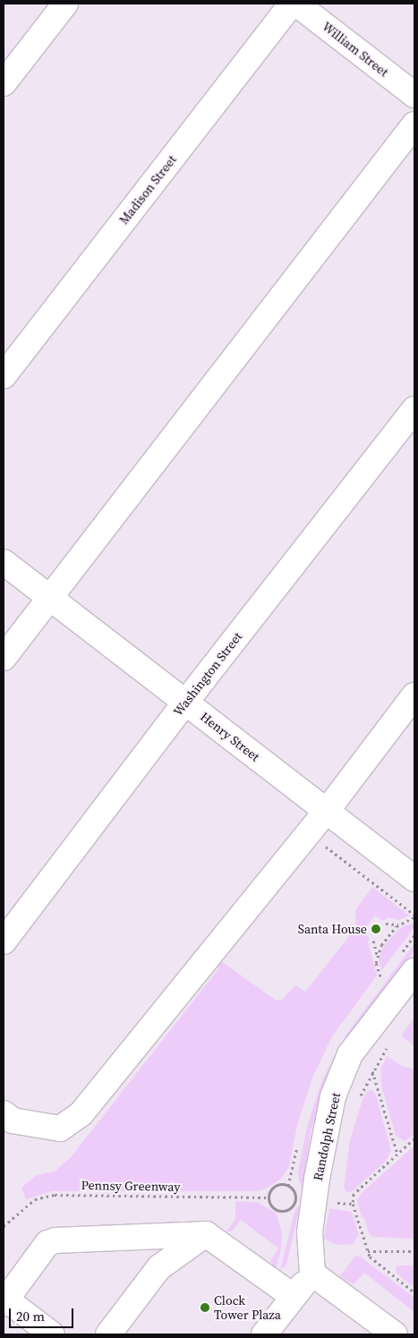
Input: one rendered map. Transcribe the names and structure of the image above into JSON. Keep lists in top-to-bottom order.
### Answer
{
  "streets": {
    "street": [
      "William Street",
      "Madison Street",
      "Washington Street",
      "Henry Street",
      "Randolph Street"
    ],
    "path": ["Pennsy Greenway"]
  },
  "crossings": [
    ["Washington Street", "Henry Street"]
  ],
  "places": ["Santa House", "Clock Tower Plaza"],
  "scale_bar": "20 m"
}
